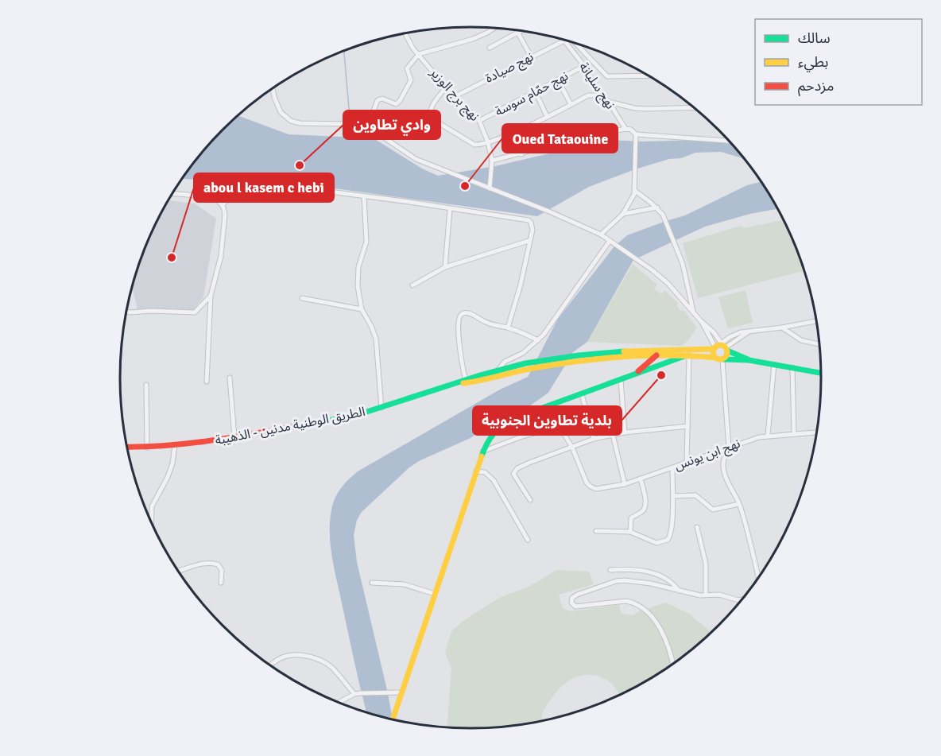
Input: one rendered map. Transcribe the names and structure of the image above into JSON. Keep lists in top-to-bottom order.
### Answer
{
  "streets": {
    "main road": ["الطريق الوطنية مدنين - الذهيبة"],
    "street": [
      "نهج صيادة",
      "نهج سليانة",
      "نهج حمّام سوسة",
      "نهج برج الوزير",
      "نهج ابن يونس"
    ]
  },
  "crossings": [
    ["نهج صيادة", "نهج سليانة"],
    ["نهج صيادة", "نهج برج الوزير"],
    ["نهج سليانة", "نهج حمّام سوسة"],
    ["نهج حمّام سوسة", "نهج برج الوزير"]
  ],
  "places": [
    "وادي تطاوين",
    "Oued Tataouine",
    "abou l kasem c hebi",
    "بلدية تطاوين الجنوبية"
  ],
  "legend": ["سالك", "بطيء", "مزدحم"]
}
